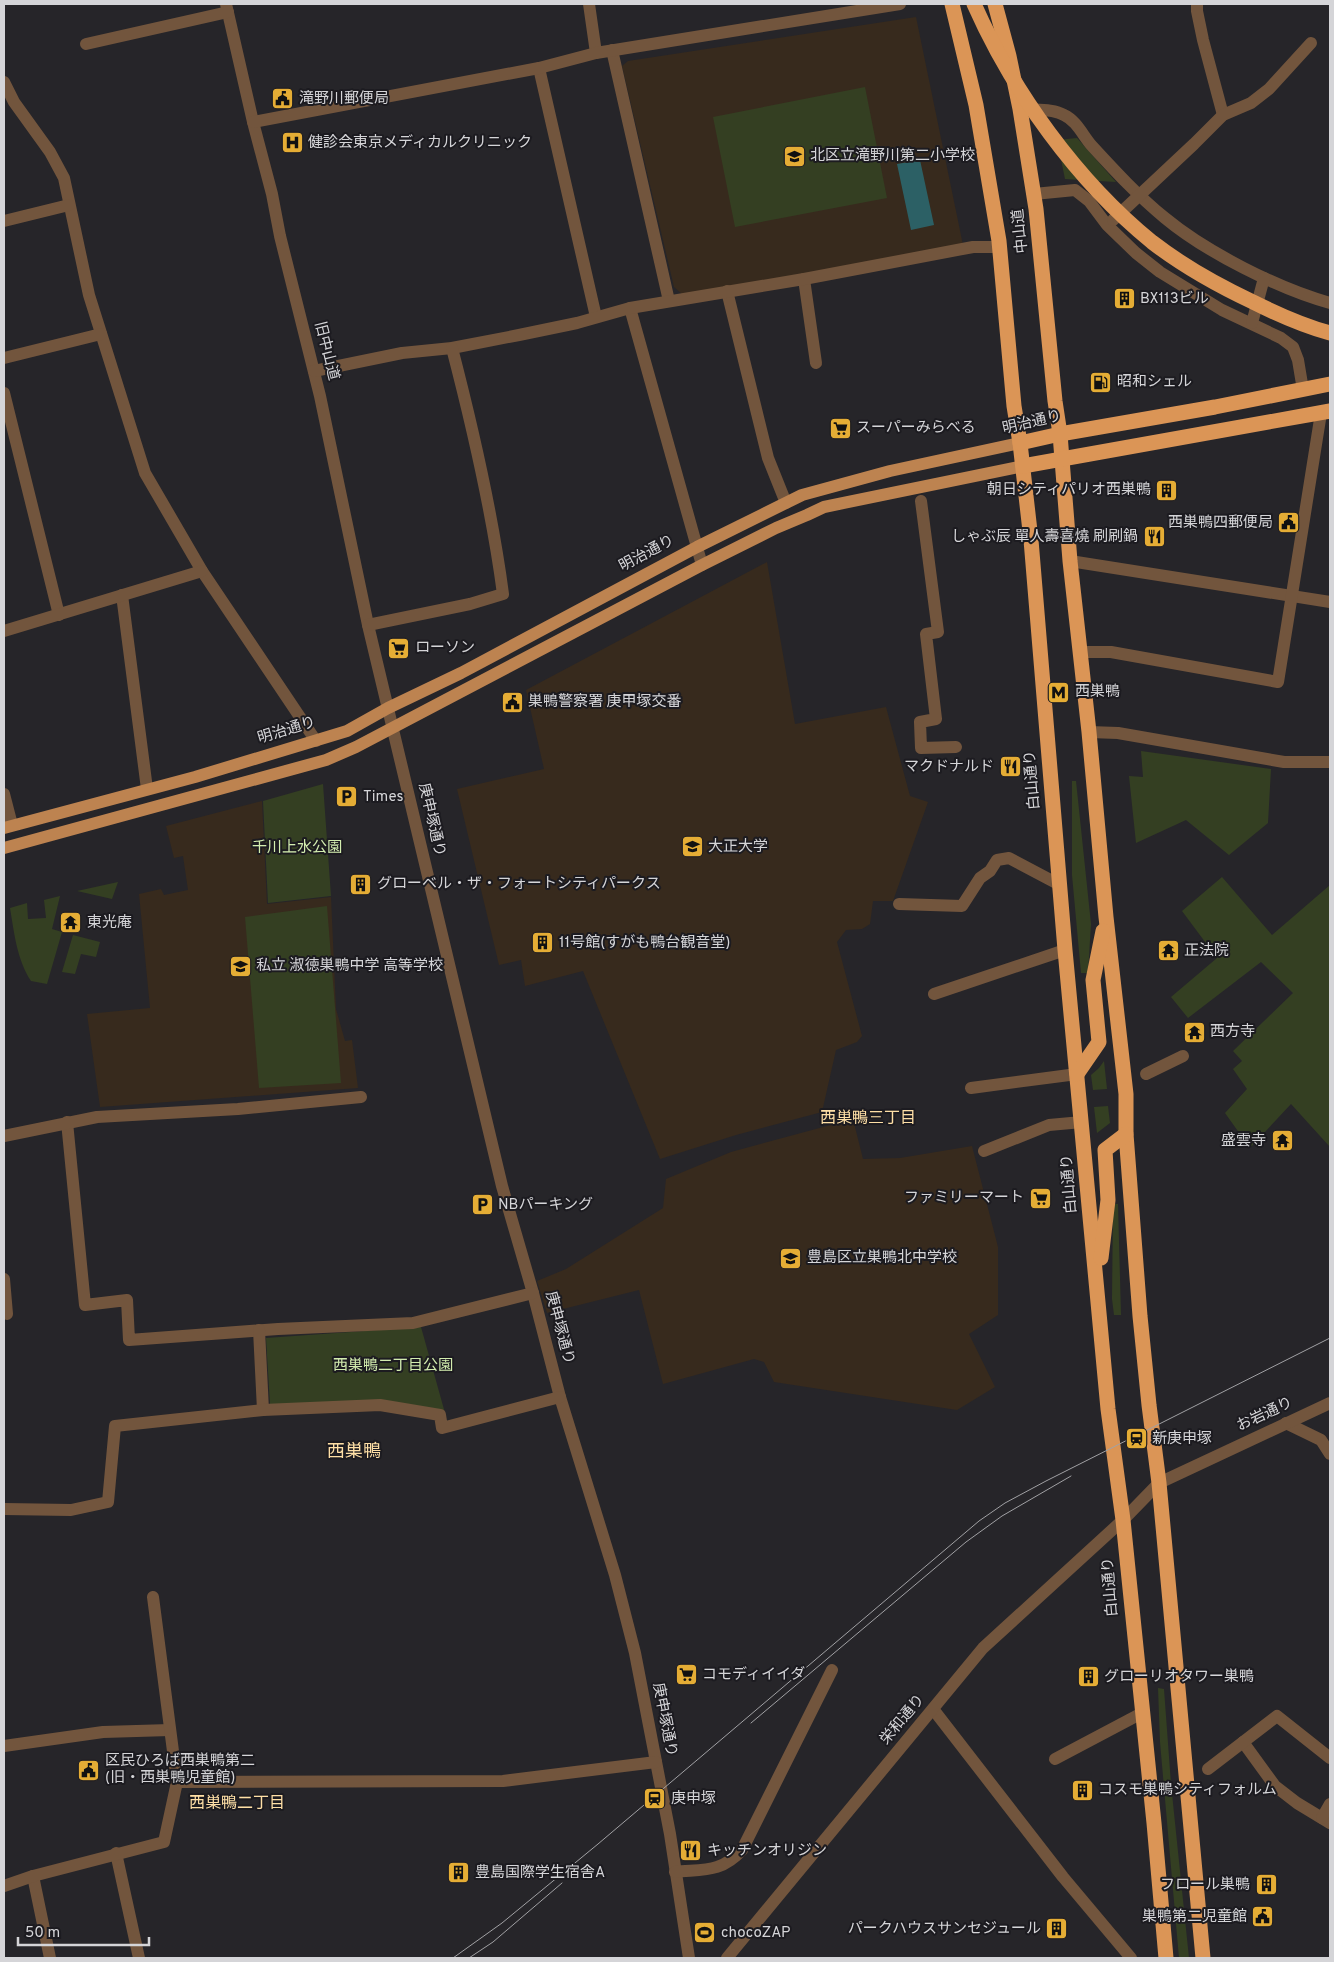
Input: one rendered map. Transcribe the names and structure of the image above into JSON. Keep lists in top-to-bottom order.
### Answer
{
  "streets": {
    "highway": ["中山道", "明治通り", "白山通り"],
    "street": [
      "旧中山道",
      "庚申塚通り",
      "お岩通り",
      "栄和通り"
    ]
  },
  "crossings": [
    ["中山道", "明治通り"],
    ["中山道", "白山通り"],
    ["旧中山道", "明治通り"],
    ["旧中山道", "庚申塚通り"],
    ["明治通り", "白山通り"],
    ["明治通り", "庚申塚通り"],
    ["白山通り", "栄和通り"],
    ["お岩通り", "栄和通り"]
  ],
  "districts": ["西巣鴨三丁目", "西巣鴨", "西巣鴨二丁目"],
  "parks": ["千川上水公園", "西巣鴨二丁目公園"],
  "places": {
    "public building": [
      "滝野川郵便局",
      "西巣鴨四郵便局",
      "巣鴨警察署 庚甲塚交番",
      "区民ひろば西巣鴨第二 (旧・西巣鴨児童館)",
      "巣鴨第二児童館"
    ],
    "hospital": ["健診会東京メディカルクリニック"],
    "school or university": [
      "北区立滝野川第二小学校",
      "大正大学",
      "私立 淑徳巣鴨中学 高等学校",
      "豊島区立巣鴨北中学校"
    ],
    "building": [
      "BX113ビル",
      "朝日シティパリオ西巣鴨",
      "グローベル・ザ・フォートシティパークス",
      "11号館(すがも鴨台観音堂)",
      "グローリオタワー巣鴨",
      "コスモ巣鴨シティフォルム",
      "豊島国際学生宿舎A",
      "フロール巣鴨",
      "パークハウスサンセジュール"
    ],
    "fuel station": ["昭和シェル"],
    "supermarket": [
      "スーパーみらべる",
      "ローソン",
      "ファミリーマート",
      "コモディイイダ"
    ],
    "restaurant": ["しゃぶ辰 單人壽喜燒 刷刷鍋", "マクドナルド", "キッチンオリジン"],
    "metro station": ["西巣鴨"],
    "parking": ["Times", "NBパーキング"],
    "temple": [
      "東光庵",
      "正法院",
      "西方寺",
      "盛雲寺"
    ],
    "station": ["新庚申塚", "庚申塚"],
    "sports": ["chocoZAP"]
  },
  "scale_bar": "50 m"
}
